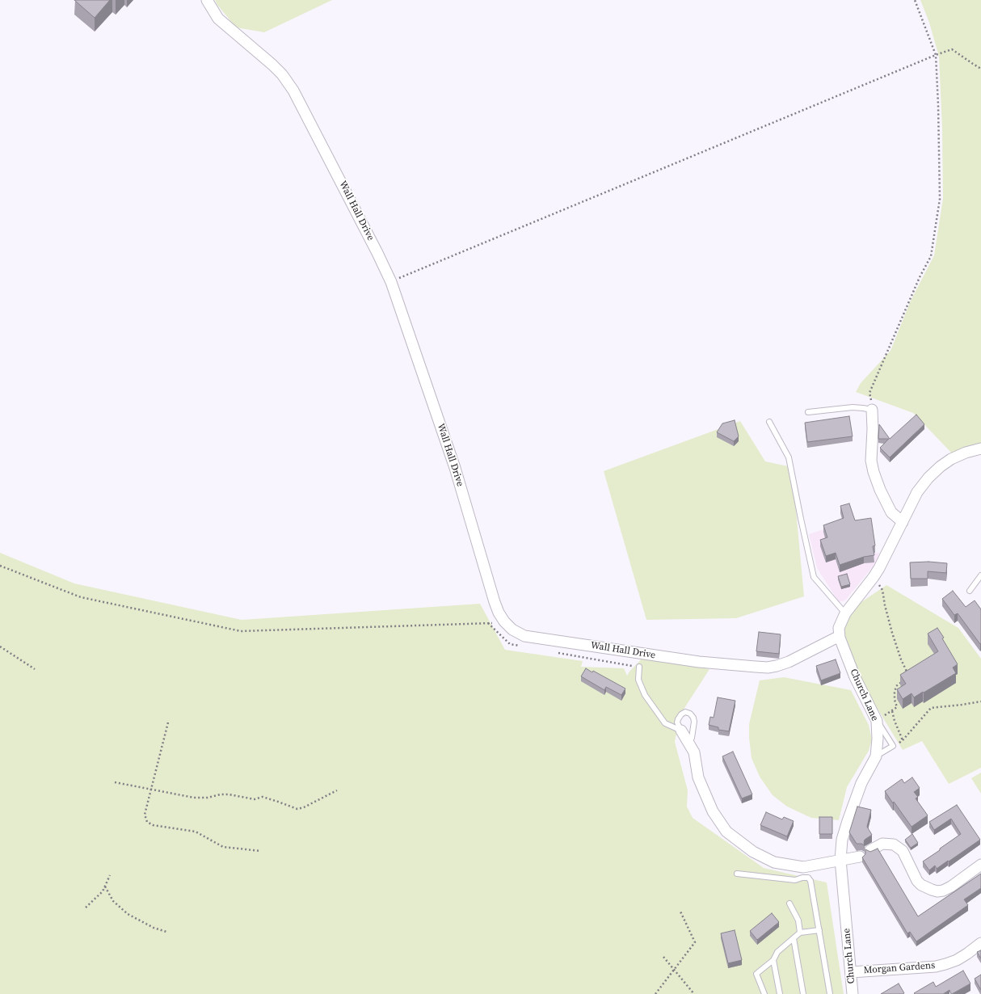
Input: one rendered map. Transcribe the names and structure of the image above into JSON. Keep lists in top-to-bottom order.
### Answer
{
  "streets": {
    "street": ["Wall Hall Drive", "Church Lane", "Morgan Gardens"]
  },
  "crossings": [
    ["Wall Hall Drive", "Church Lane"],
    ["Church Lane", "Morgan Gardens"]
  ]
}
